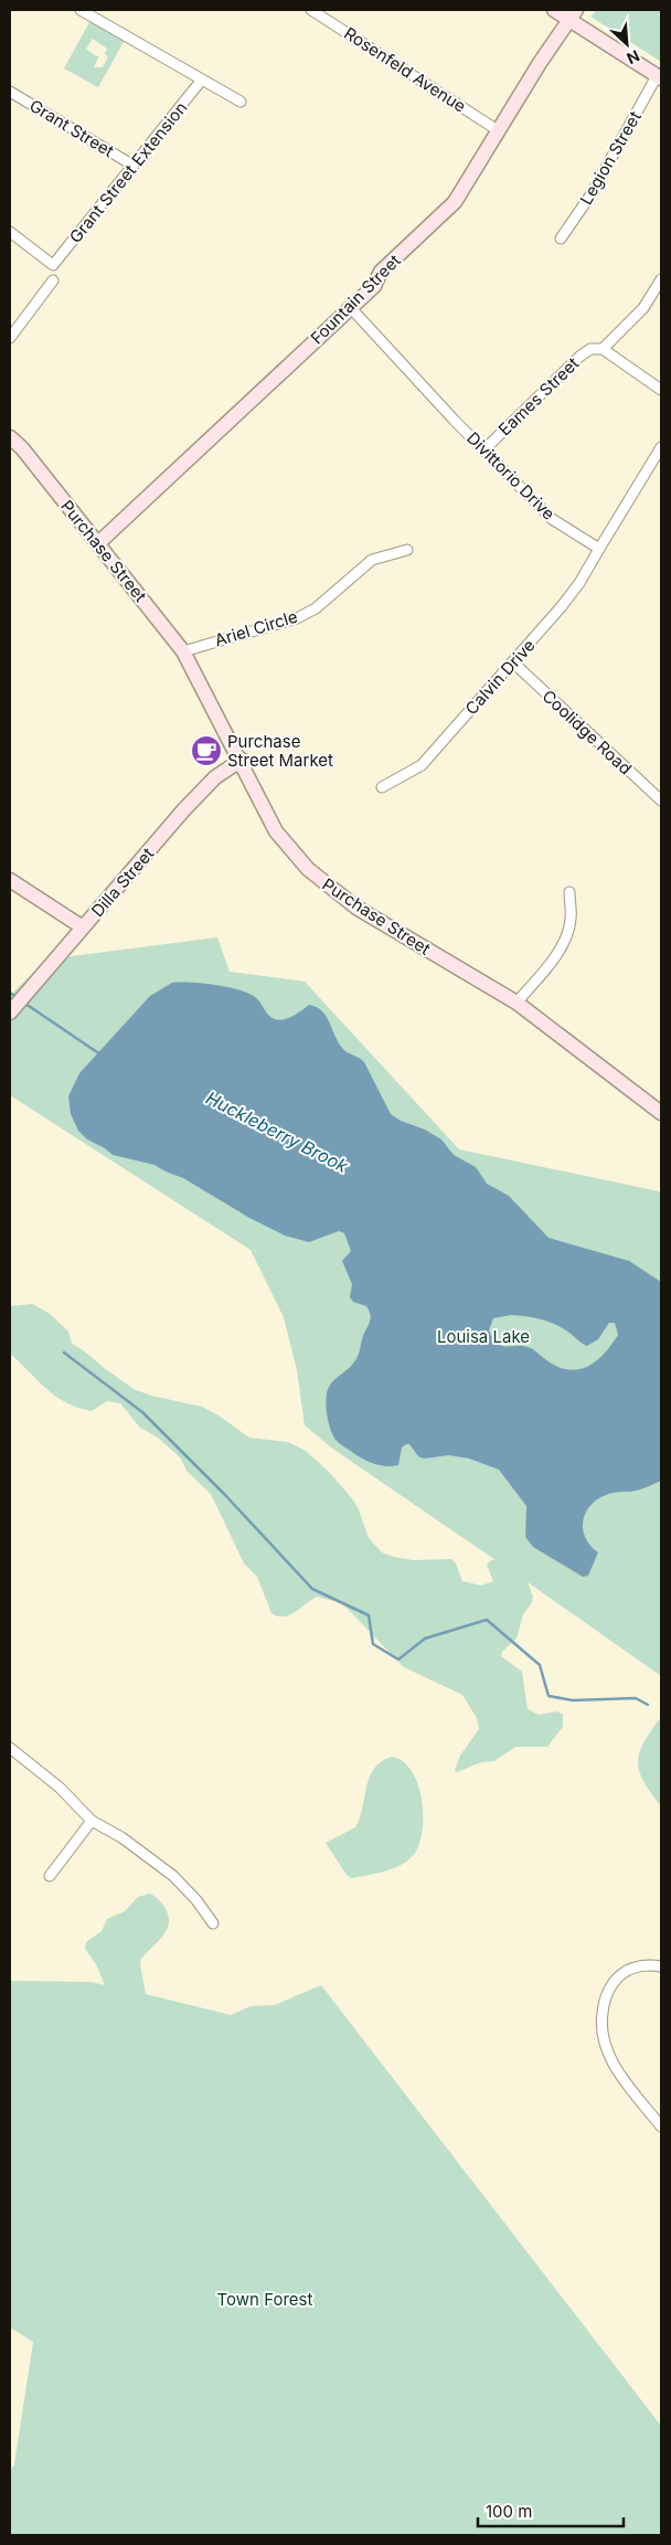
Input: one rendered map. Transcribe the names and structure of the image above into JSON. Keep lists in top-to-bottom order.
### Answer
{
  "streets": {
    "main road": ["Fountain Street", "Purchase Street", "Dilla Street"],
    "street": [
      "Rosenfeld Avenue",
      "Grant Street",
      "Legion Street",
      "Grant Street Extension",
      "Eames Street",
      "Divittorio Drive",
      "Ariel Circle",
      "Calvin Drive",
      "Coolidge Road"
    ]
  },
  "crossings": [
    ["Rosenfeld Avenue", "Fountain Street"],
    ["Grant Street", "Grant Street Extension"],
    ["Fountain Street", "Divittorio Drive"],
    ["Fountain Street", "Purchase Street"],
    ["Eames Street", "Divittorio Drive"],
    ["Divittorio Drive", "Calvin Drive"],
    ["Purchase Street", "Ariel Circle"],
    ["Purchase Street", "Dilla Street"],
    ["Calvin Drive", "Coolidge Road"]
  ],
  "water": ["Huckleberry Brook"],
  "parks": ["Louisa Lake", "Town Forest"],
  "places": {
    "cafe": ["Purchase Street Market"]
  },
  "scale_bar": "100 m",
  "north": "bottom right"
}
